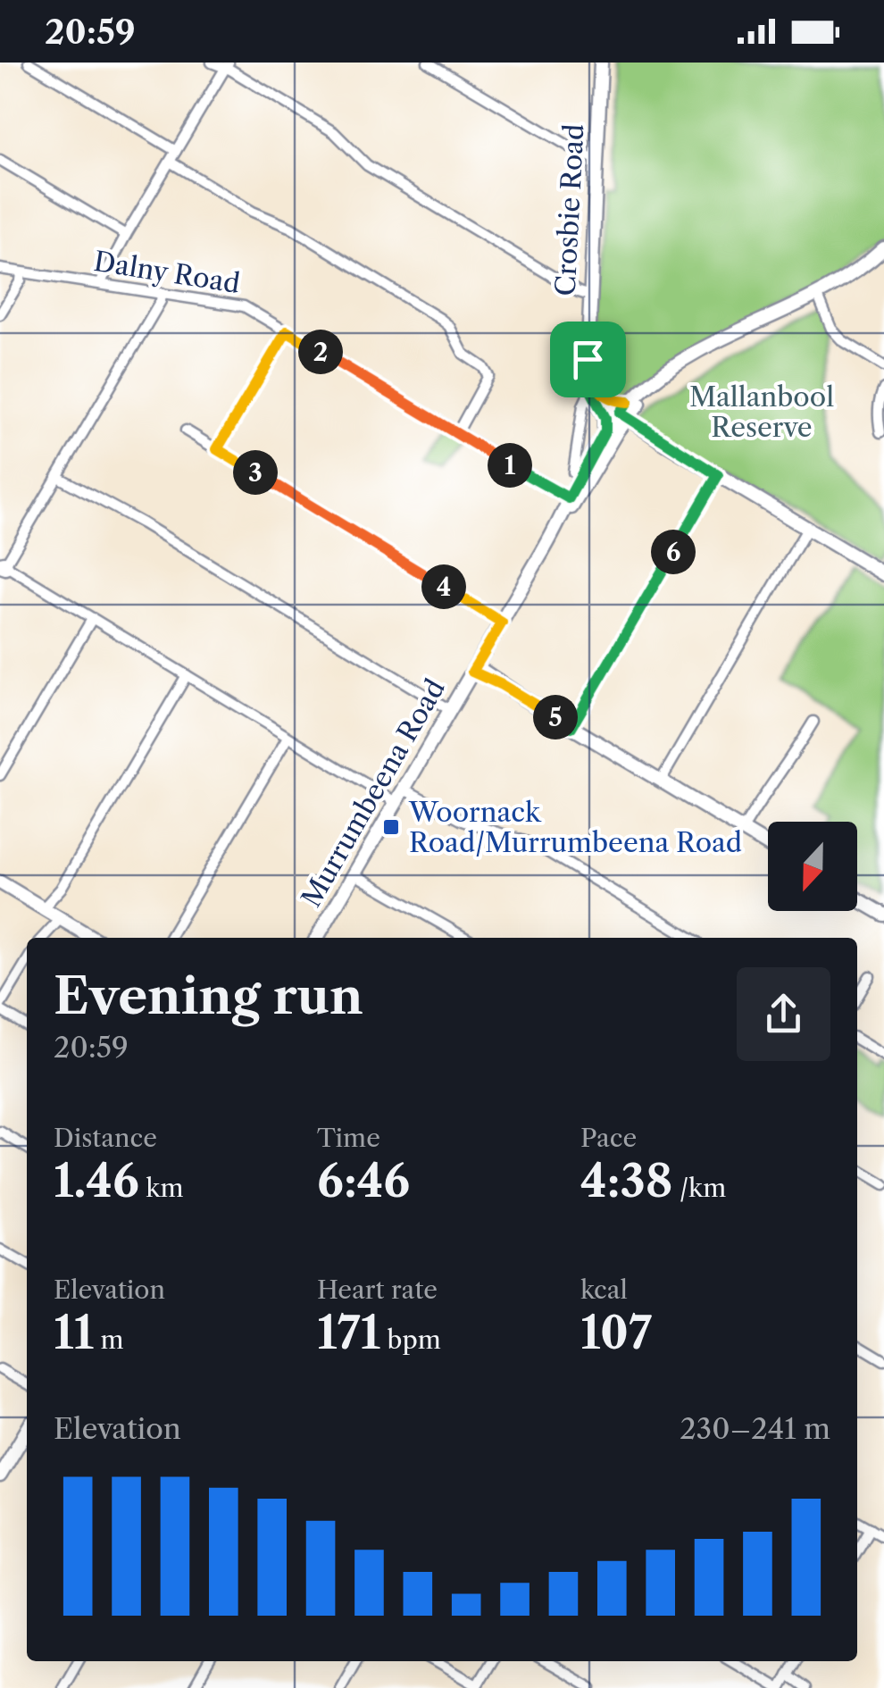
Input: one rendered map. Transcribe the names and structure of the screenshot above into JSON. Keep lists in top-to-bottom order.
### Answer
{
  "streets": {
    "street": ["Crosbie Road", "Dalny Road", "Murrumbeena Road"]
  },
  "crossings": [
    ["Crosbie Road", "Murrumbeena Road"],
    ["Dalny Road", "Murrumbeena Road"]
  ],
  "parks": ["Mallanbool Reserve"],
  "places": {
    "transit": ["Woornack Road/Murrumbeena Road"]
  },
  "north": "bottom",
  "page": {
    "status": "20:59",
    "pins": [
      "2",
      "1",
      "3",
      "6",
      "4",
      "5"
    ],
    "heading": ["Evening run", "20:59"],
    "stats": [
      ["Distance", "1.46 km"],
      ["Time", "6:46"],
      ["Pace", "4:38 /km"],
      ["Elevation", "11 m"],
      ["Heart rate", "171 bpm"],
      ["kcal", "107"]
    ],
    "chart": ["Elevation", "230–241 m"]
  }
}
